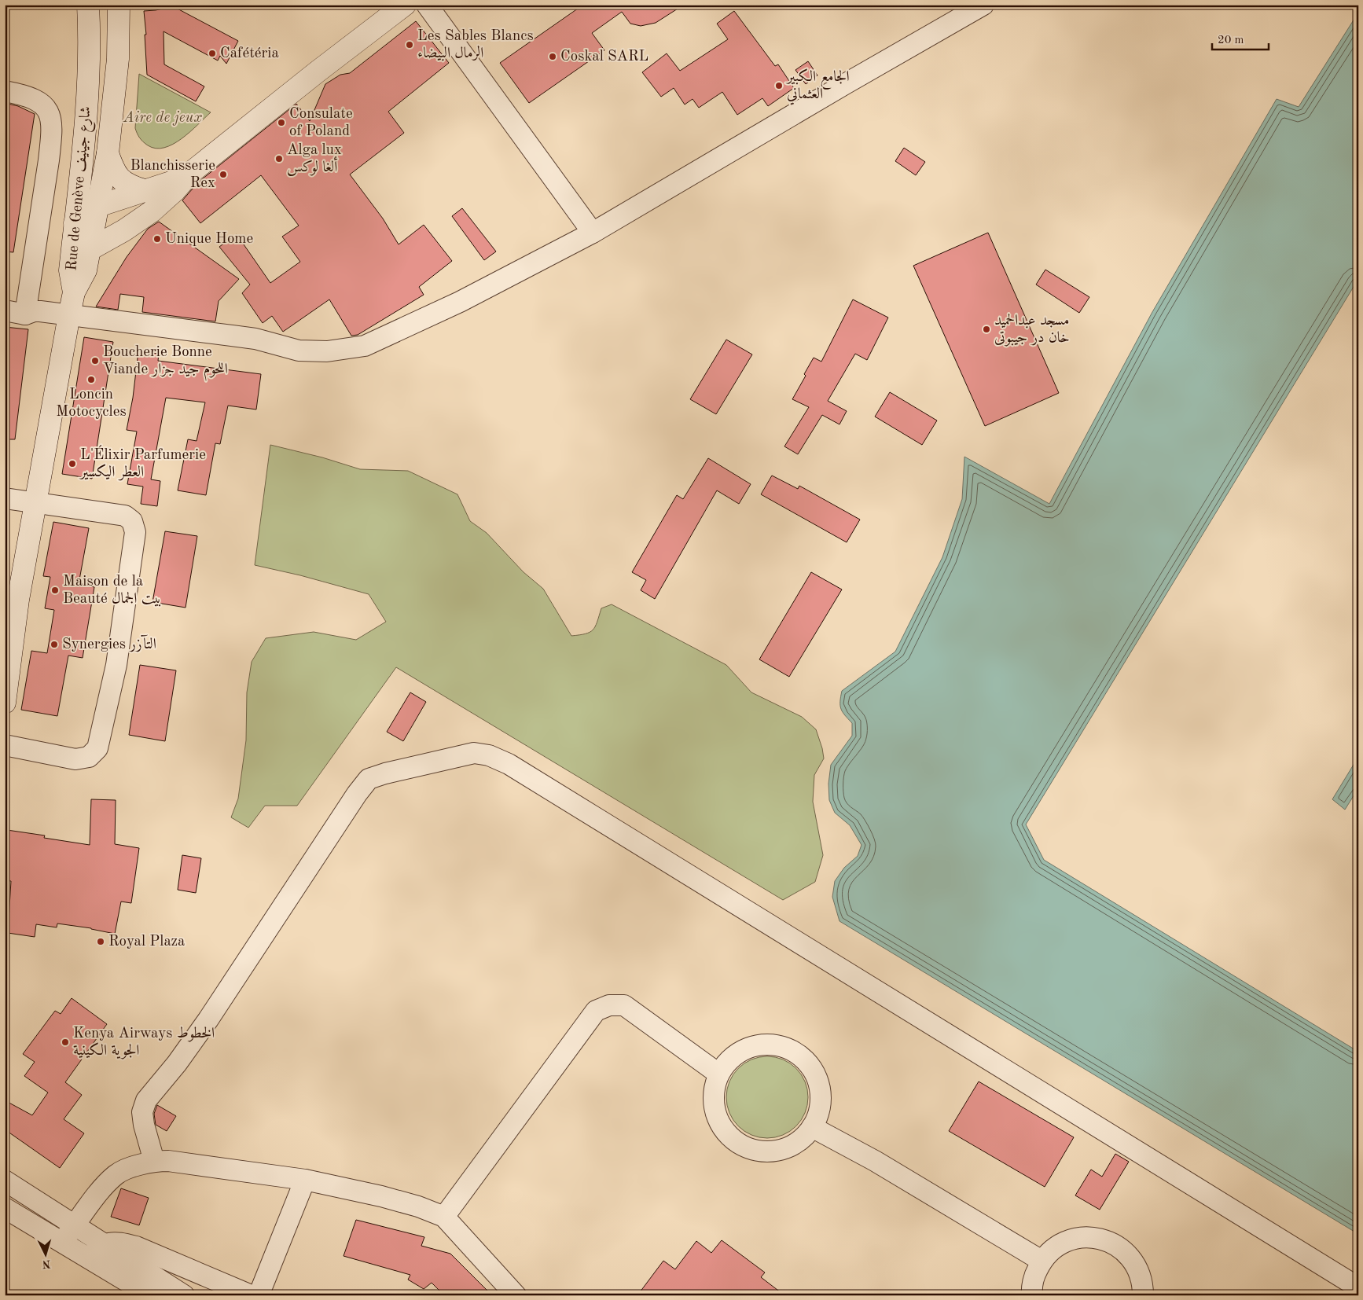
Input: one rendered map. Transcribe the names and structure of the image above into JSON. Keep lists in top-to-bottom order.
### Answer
{
  "streets": {
    "main road": ["Rue de Genève شارع جينيف"]
  },
  "parks": ["Aire de jeux"],
  "places": [
    "Les Sables Blancs الرمال البيضاء",
    "Cafétéria",
    "Coskal SARL",
    "الجامع الكبير العثماني",
    "Consulate of Poland",
    "Alga lux ألغا لوكس",
    "Blanchisserie Rex",
    "Unique Home",
    "مسجد عبدالحمید خان در جیبوتی",
    "Boucherie Bonne Viande اللحوم جيد جزار",
    "Loncin Motocycles",
    "L'Élixir Parfumerie العطر اليكسير",
    "Maison de la Beauté بيت الجمال",
    "Synergies التآزر",
    "Royal Plaza",
    "Kenya Airways الخطوط الجوية الكينية"
  ],
  "scale_bar": "20 m",
  "north": "bottom"
}
